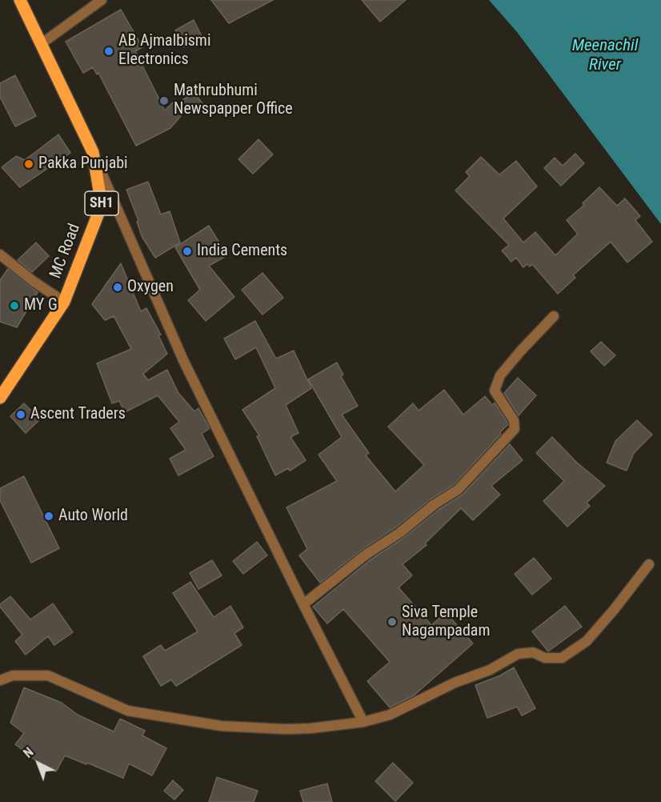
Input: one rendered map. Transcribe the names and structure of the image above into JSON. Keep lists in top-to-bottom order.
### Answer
{
  "streets": {
    "main road": ["SH1", "MC Road"]
  },
  "water": ["Meenachil River"],
  "places": [
    "AB Ajmalbismi Electronics",
    "Mathrubhumi Newspapper Office",
    "Pakka Punjabi",
    "India Cements",
    "Oxygen",
    "MY G",
    "Ascent Traders",
    "Auto World",
    "Siva Temple Nagampadam"
  ],
  "north": "top left"
}
